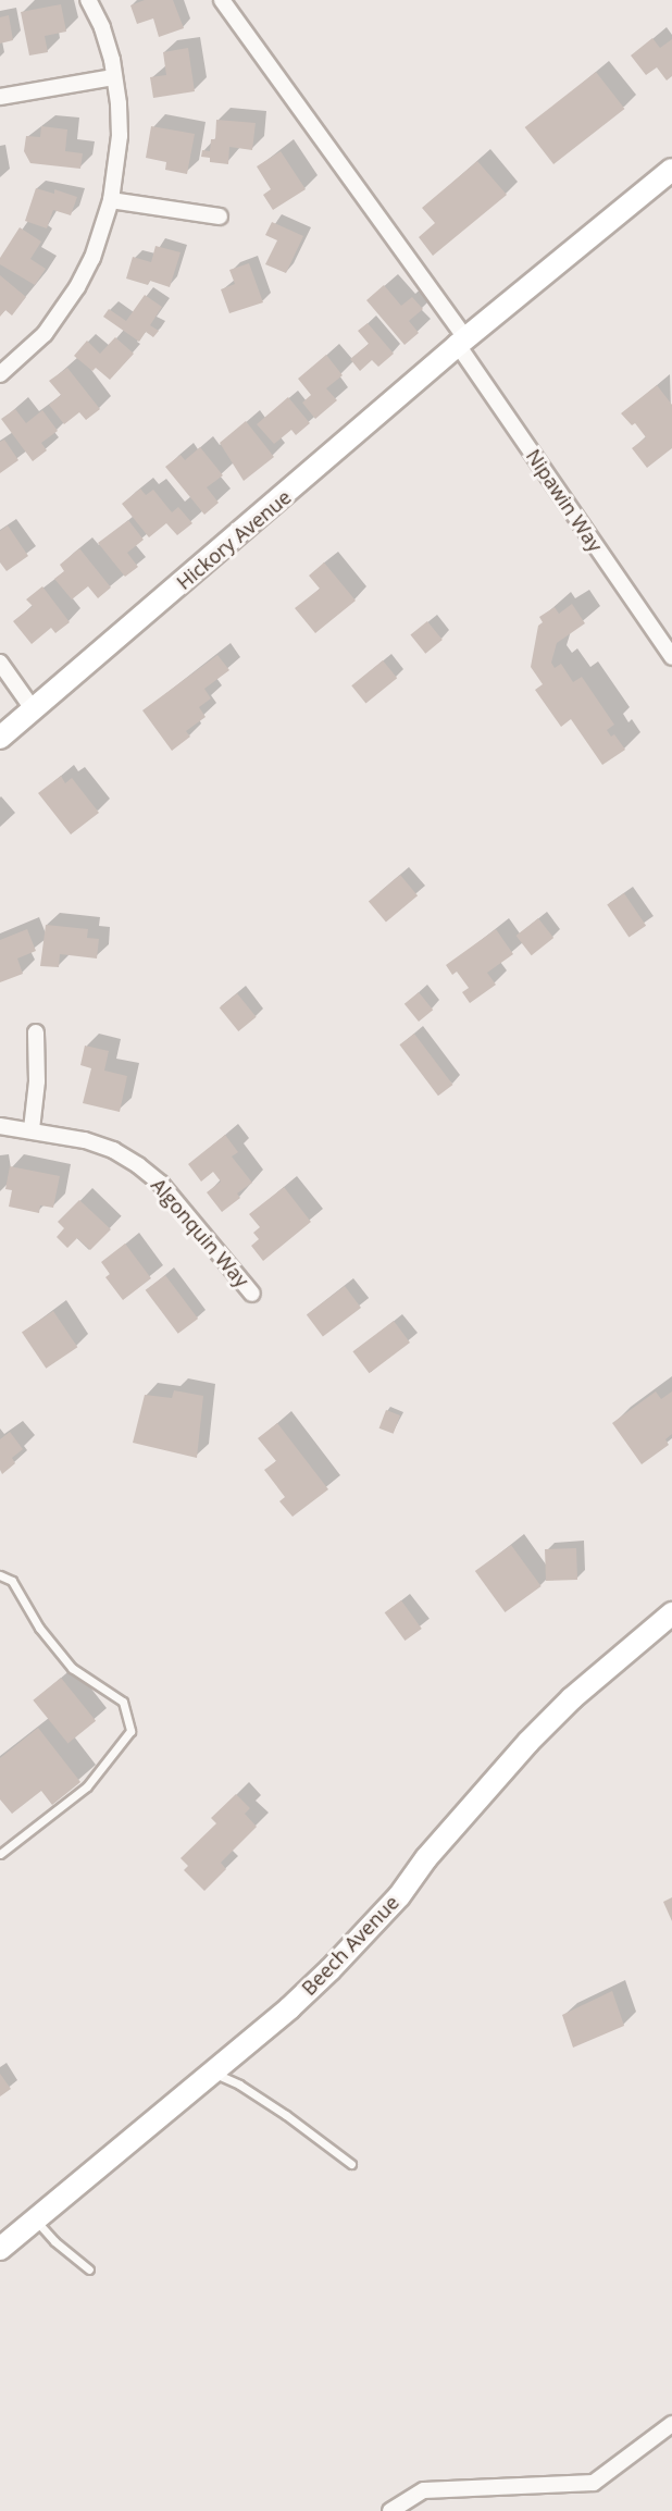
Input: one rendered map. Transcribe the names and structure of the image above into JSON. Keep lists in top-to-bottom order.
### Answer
{
  "streets": {
    "street": [
      "Nipawin Way",
      "Hickory Avenue",
      "Algonquin Way",
      "Beech Avenue"
    ]
  },
  "crossings": [
    ["Nipawin Way", "Hickory Avenue"]
  ]
}
